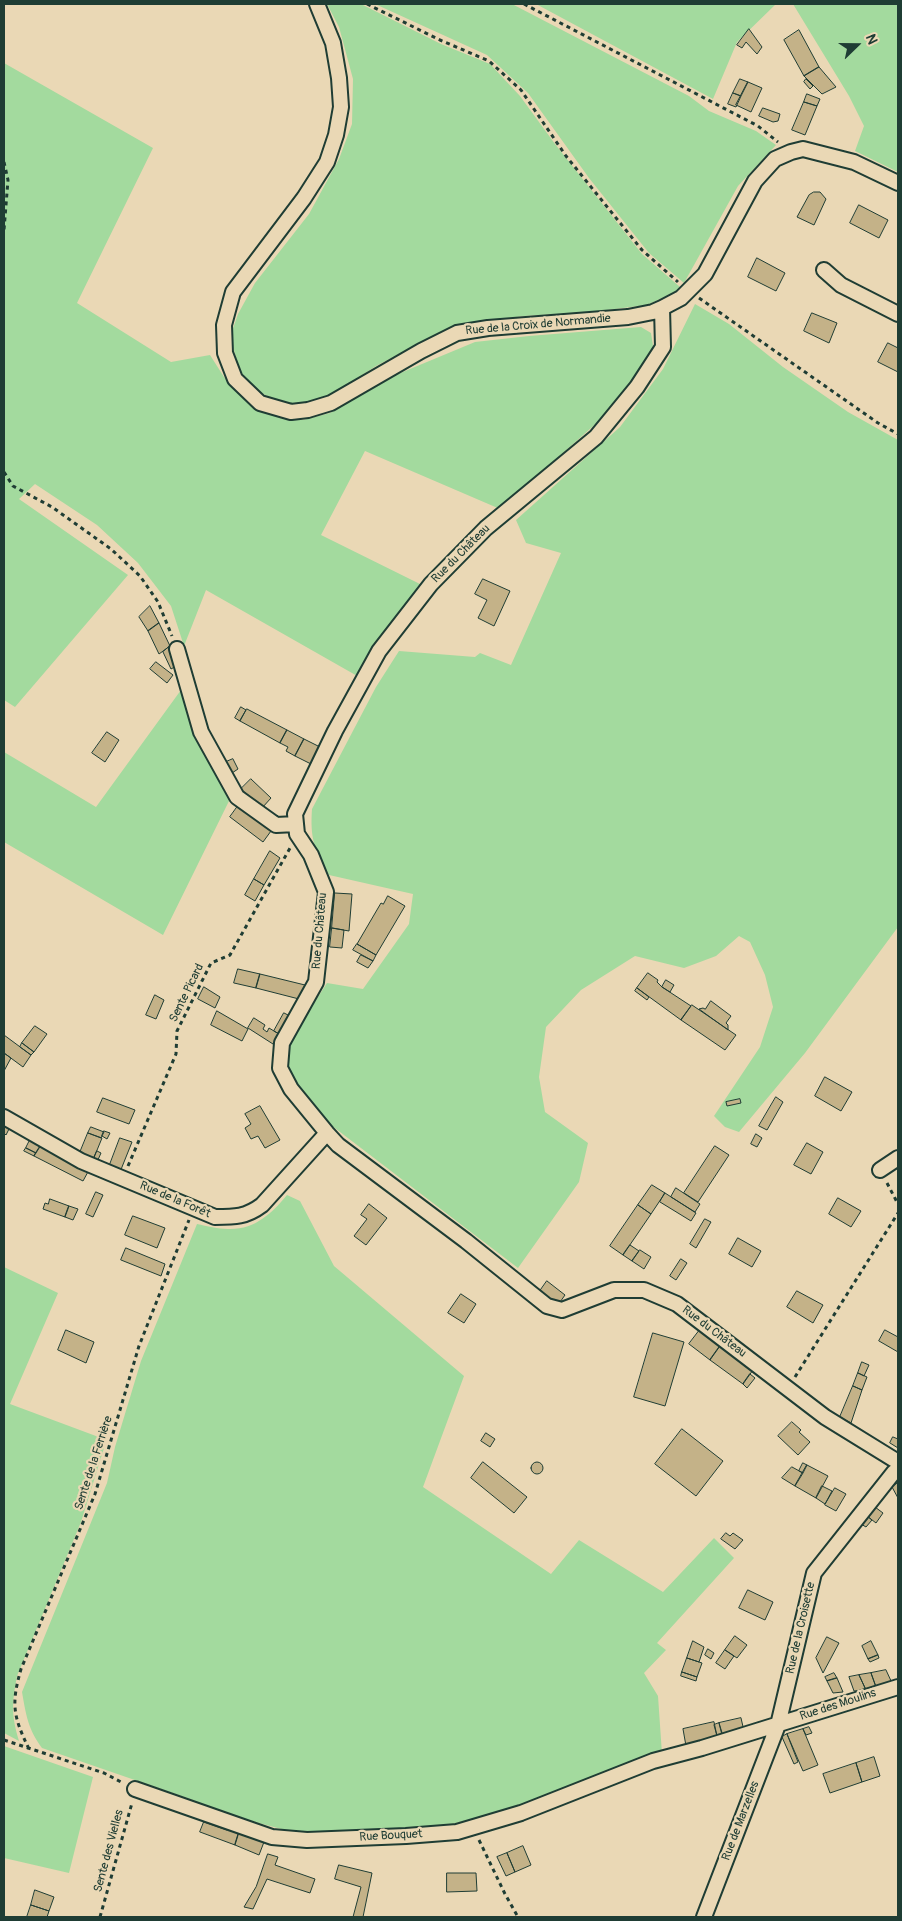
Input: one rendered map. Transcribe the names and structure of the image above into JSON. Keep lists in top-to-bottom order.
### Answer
{
  "streets": {
    "street": [
      "Rue de la Croix de Normandie",
      "Rue du Château",
      "Rue de la Forêt",
      "Rue de la Croisette",
      "Rue des Moulins",
      "Rue de Marzelles",
      "Rue Bouquet"
    ],
    "path": ["Sente Picard", "Sente de la Ferrière", "Sente des Vielles"]
  },
  "crossings": [
    ["Rue de la Croix de Normandie", "Rue du Château"],
    ["Rue du Château", "Sente Picard"],
    ["Rue du Château", "Rue de la Forêt"],
    ["Sente Picard", "Rue de la Forêt"],
    ["Rue de la Forêt", "Sente de la Ferrière"],
    ["Rue de la Croisette", "Rue des Moulins"],
    ["Rue de la Croisette", "Rue de Marzelles"],
    ["Rue de la Croisette", "Rue Bouquet"],
    ["Rue des Moulins", "Rue de Marzelles"],
    ["Rue des Moulins", "Rue Bouquet"],
    ["Rue de Marzelles", "Rue Bouquet"],
    ["Rue Bouquet", "Sente des Vielles"]
  ],
  "north": "right"
}
